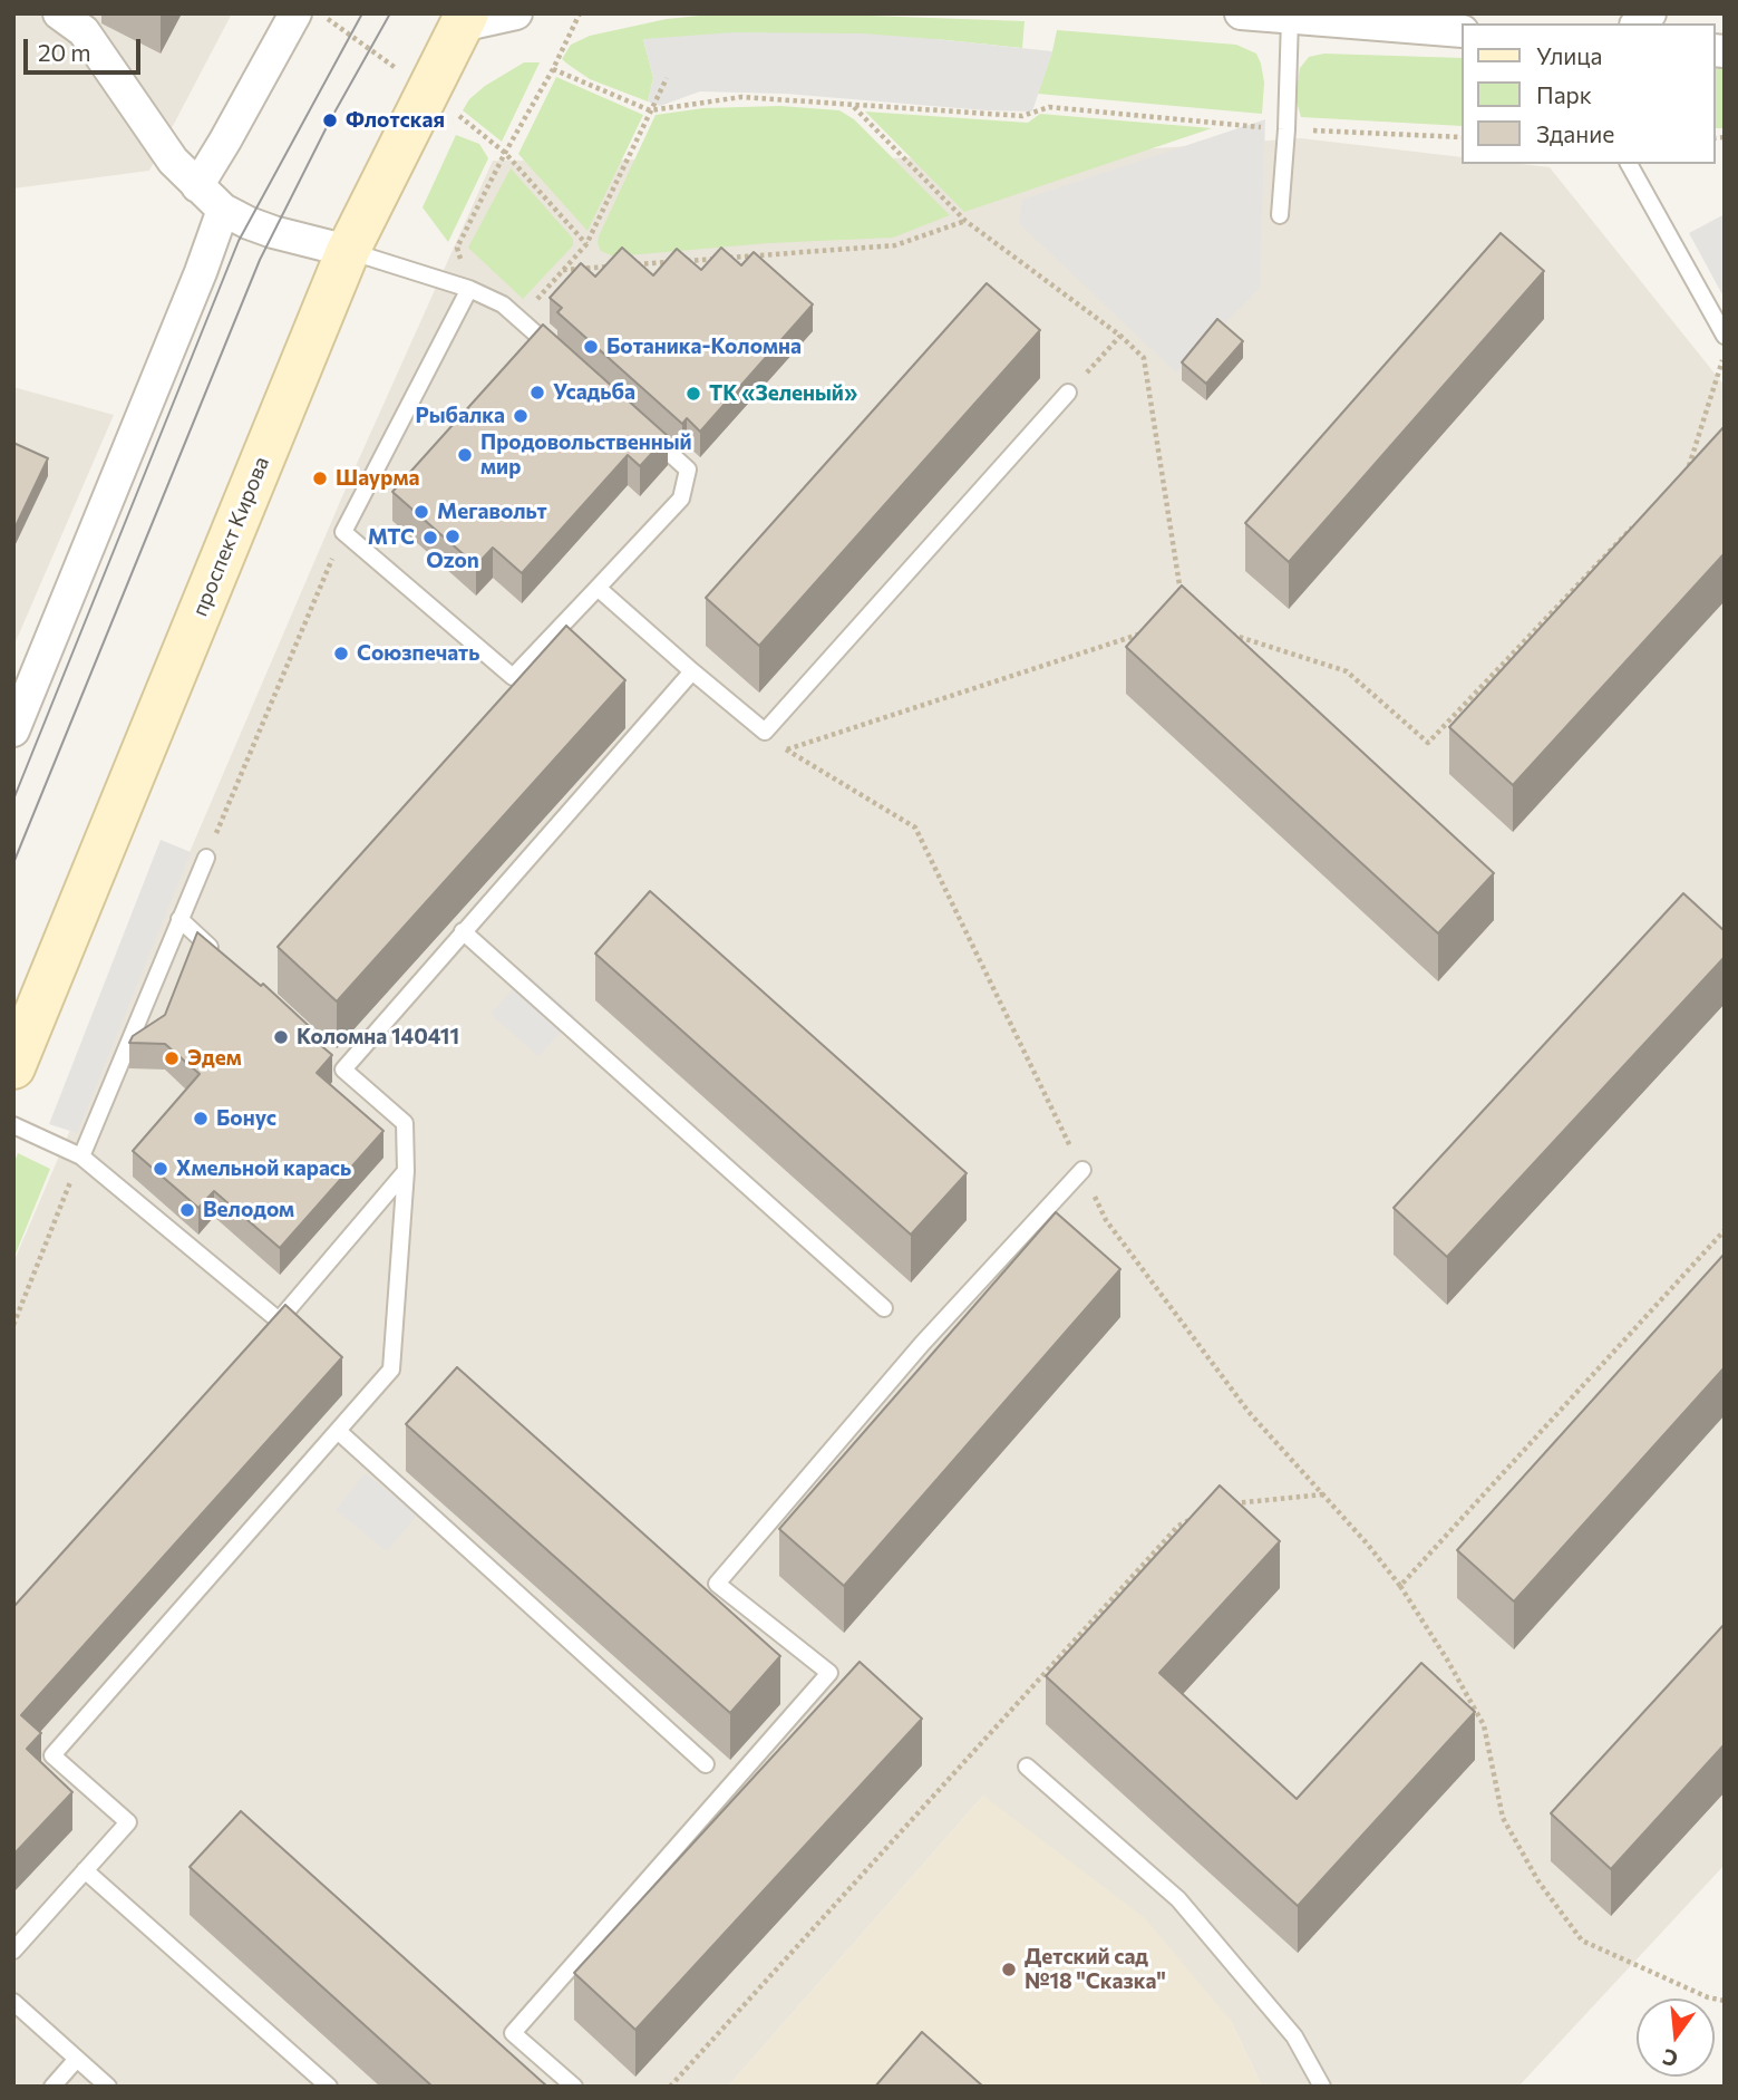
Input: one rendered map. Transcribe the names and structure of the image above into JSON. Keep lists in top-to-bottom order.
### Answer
{
  "streets": {
    "main road": ["проспект Кирова"]
  },
  "places": [
    "Флотская",
    "Ботаника-Коломна",
    "Усадьба",
    "ТК «Зеленый»",
    "Рыбалка",
    "Продовольственный мир",
    "Шаурма",
    "Мегавольт",
    "Ozon",
    "МТС",
    "Союзпечать",
    "Коломна 140411",
    "Эдем",
    "Бонус",
    "Хмельной карась",
    "Велодом",
    "Детский сад №18 \"Сказка\""
  ],
  "legend": ["Улица", "Парк", "Здание"],
  "scale_bar": "20 m",
  "north": "bottom"
}
